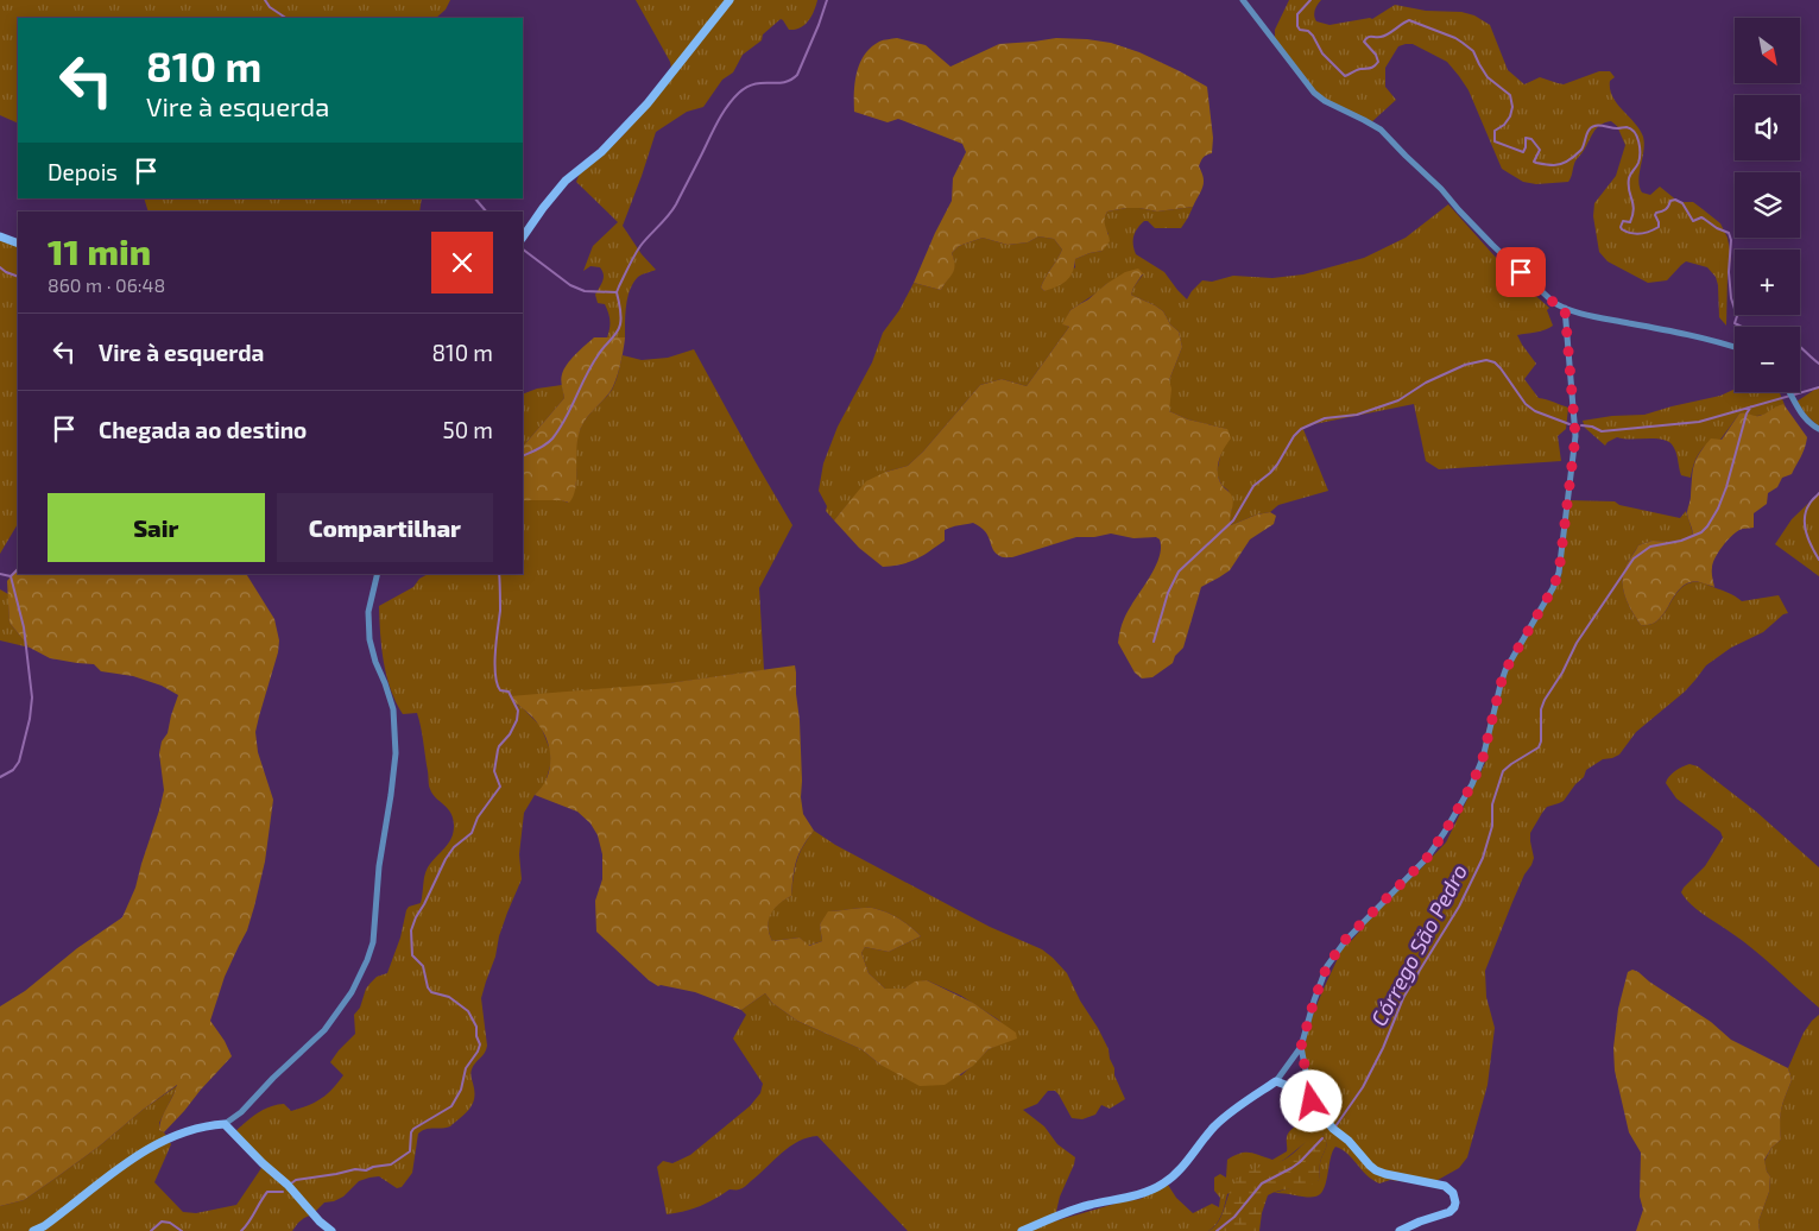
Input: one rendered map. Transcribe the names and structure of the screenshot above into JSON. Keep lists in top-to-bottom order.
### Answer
{
  "water": ["Córrego São Pedro"],
  "north": "bottom right",
  "page": {
    "map_buttons": ["+", "−"],
    "turn": ["810 m", "Vire à esquerda"],
    "then": "Depois",
    "heading": ["11 min", "860 m · 06:48"],
    "list": [
      {
        "name": "Vire à esquerda",
        "value": "810 m"
      },
      {
        "name": "Chegada ao destino",
        "value": "50 m"
      }
    ],
    "buttons": ["Sair", "Compartilhar"]
  }
}
